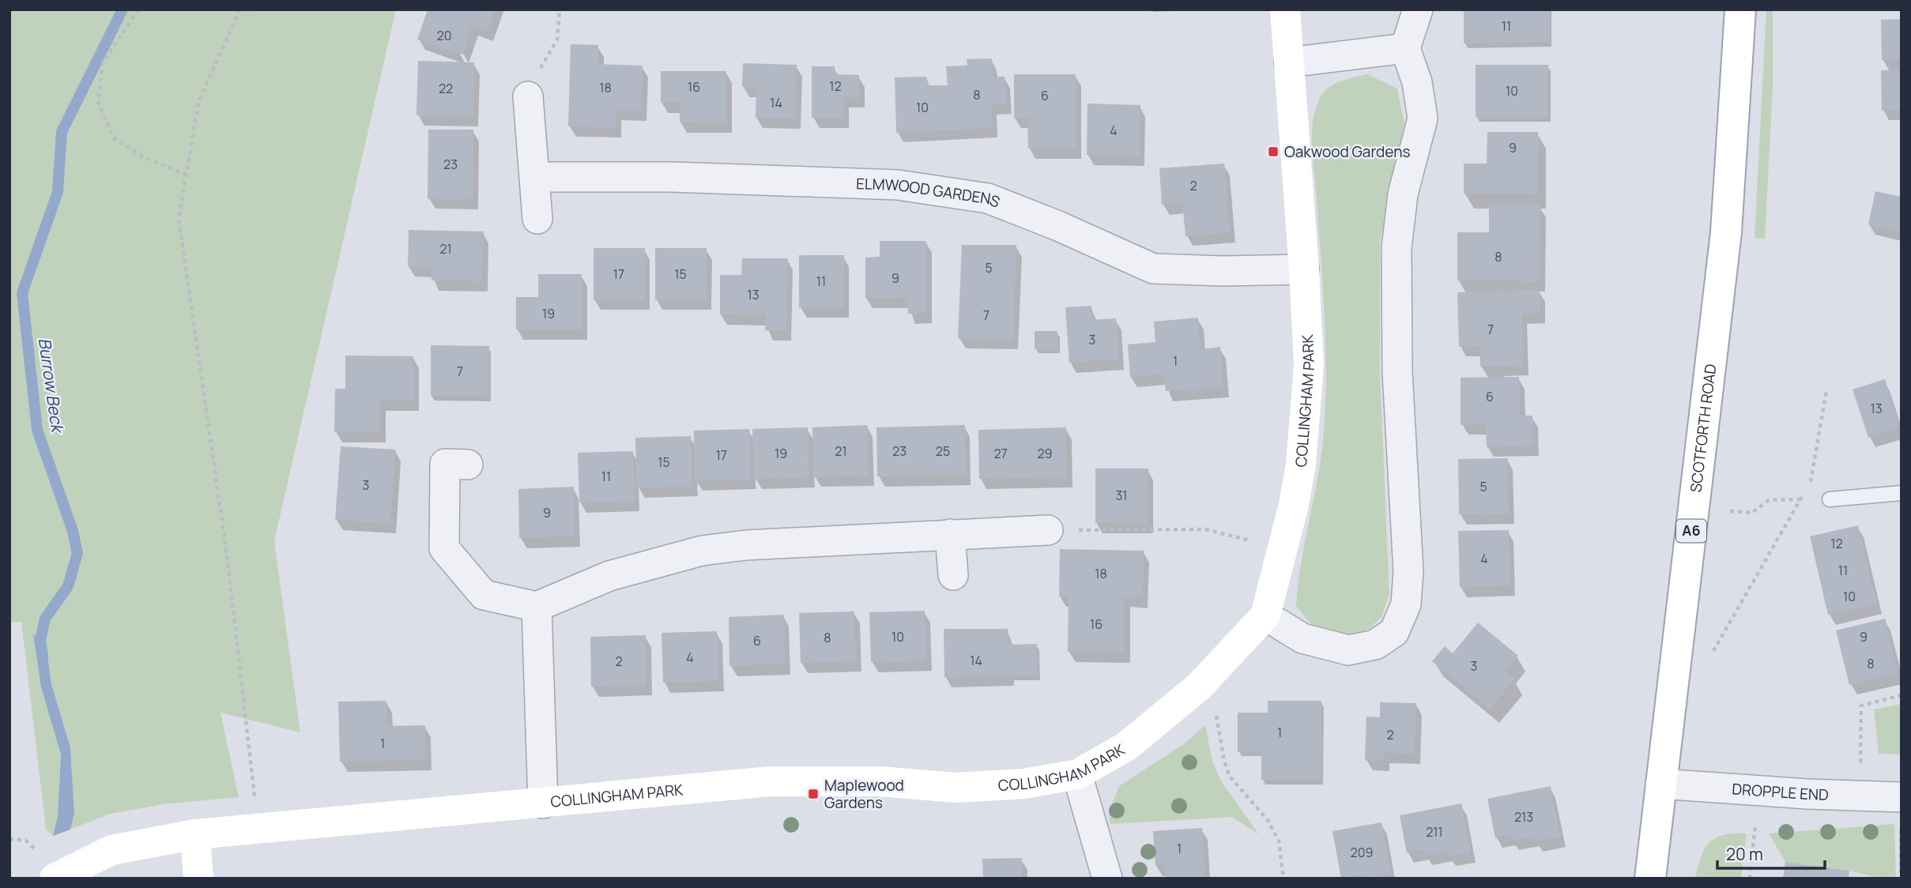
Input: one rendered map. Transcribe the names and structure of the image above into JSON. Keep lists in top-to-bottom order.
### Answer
{
  "streets": {
    "street": [
      "ELMWOOD GARDENS",
      "COLLINGHAM PARK",
      "SCOTFORTH ROAD",
      "A6",
      "DROPPLE END"
    ]
  },
  "crossings": [
    ["ELMWOOD GARDENS", "COLLINGHAM PARK"],
    ["SCOTFORTH ROAD", "DROPPLE END"]
  ],
  "water": ["Burrow Beck"],
  "places": {
    "transit": ["Oakwood Gardens", "Maplewood Gardens"]
  },
  "house_numbers": [
    "11",
    "20",
    "12",
    "16",
    "18",
    "22",
    "10",
    "8",
    "6",
    "14",
    "10",
    "4",
    "9",
    "23",
    "2",
    "21",
    "8",
    "5",
    "17",
    "15",
    "9",
    "11",
    "13",
    "19",
    "7",
    "7",
    "3",
    "1",
    "7",
    "6",
    "13",
    "21",
    "23",
    "25",
    "19",
    "27",
    "29",
    "17",
    "15",
    "11",
    "3",
    "5",
    "31",
    "9",
    "12",
    "4",
    "11",
    "18",
    "10",
    "16",
    "10",
    "9",
    "8",
    "6",
    "4",
    "14",
    "2",
    "8",
    "3",
    "1",
    "2",
    "1",
    "213",
    "211",
    "1",
    "209"
  ],
  "scale_bar": "20 m"
}
